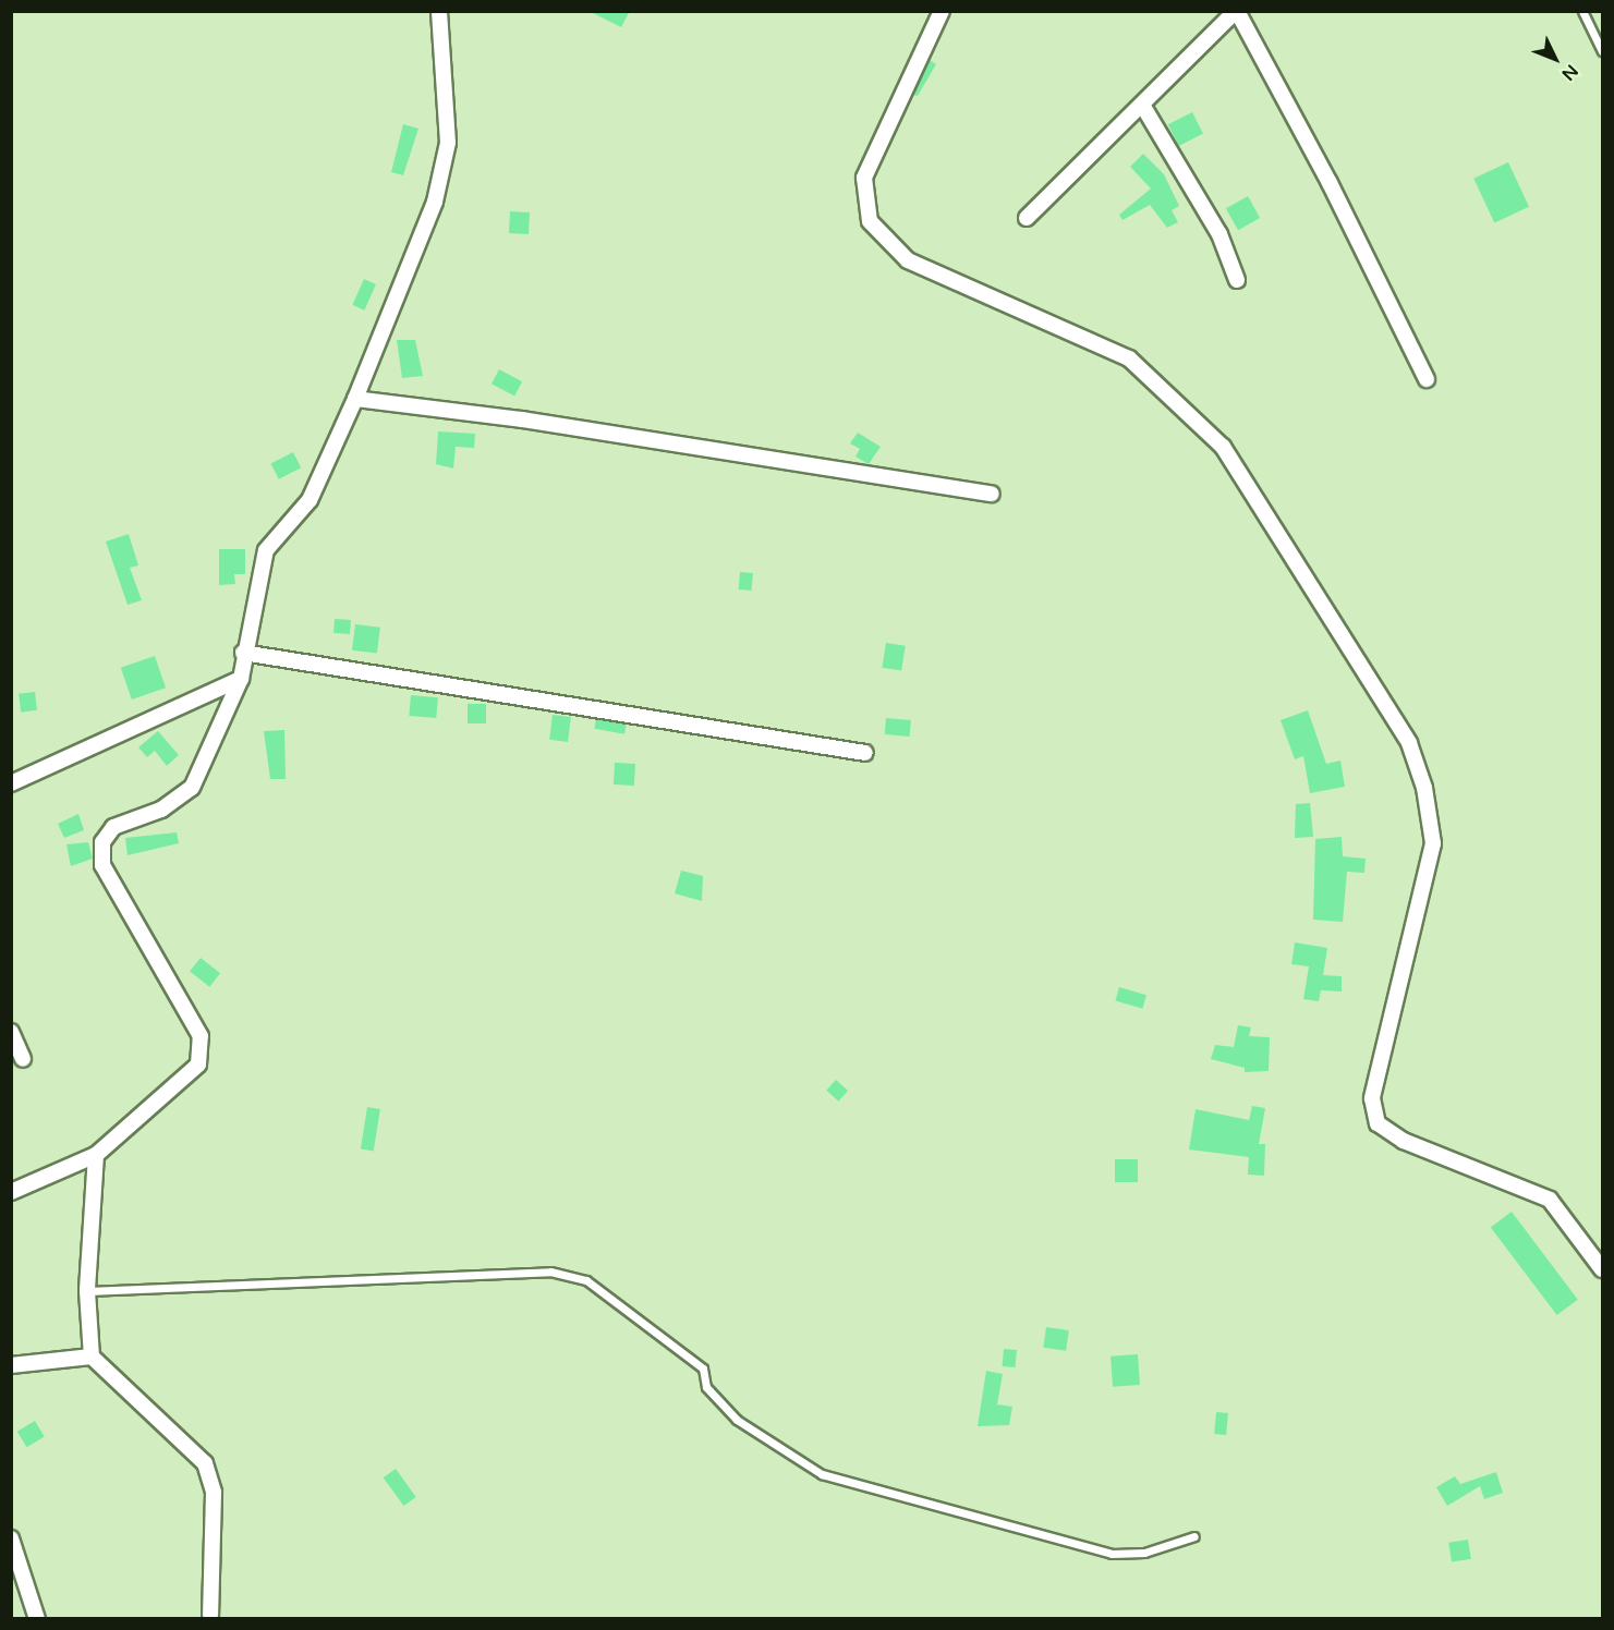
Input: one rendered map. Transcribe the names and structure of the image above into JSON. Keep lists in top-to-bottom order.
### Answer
{
  "north": "bottom right"
}
